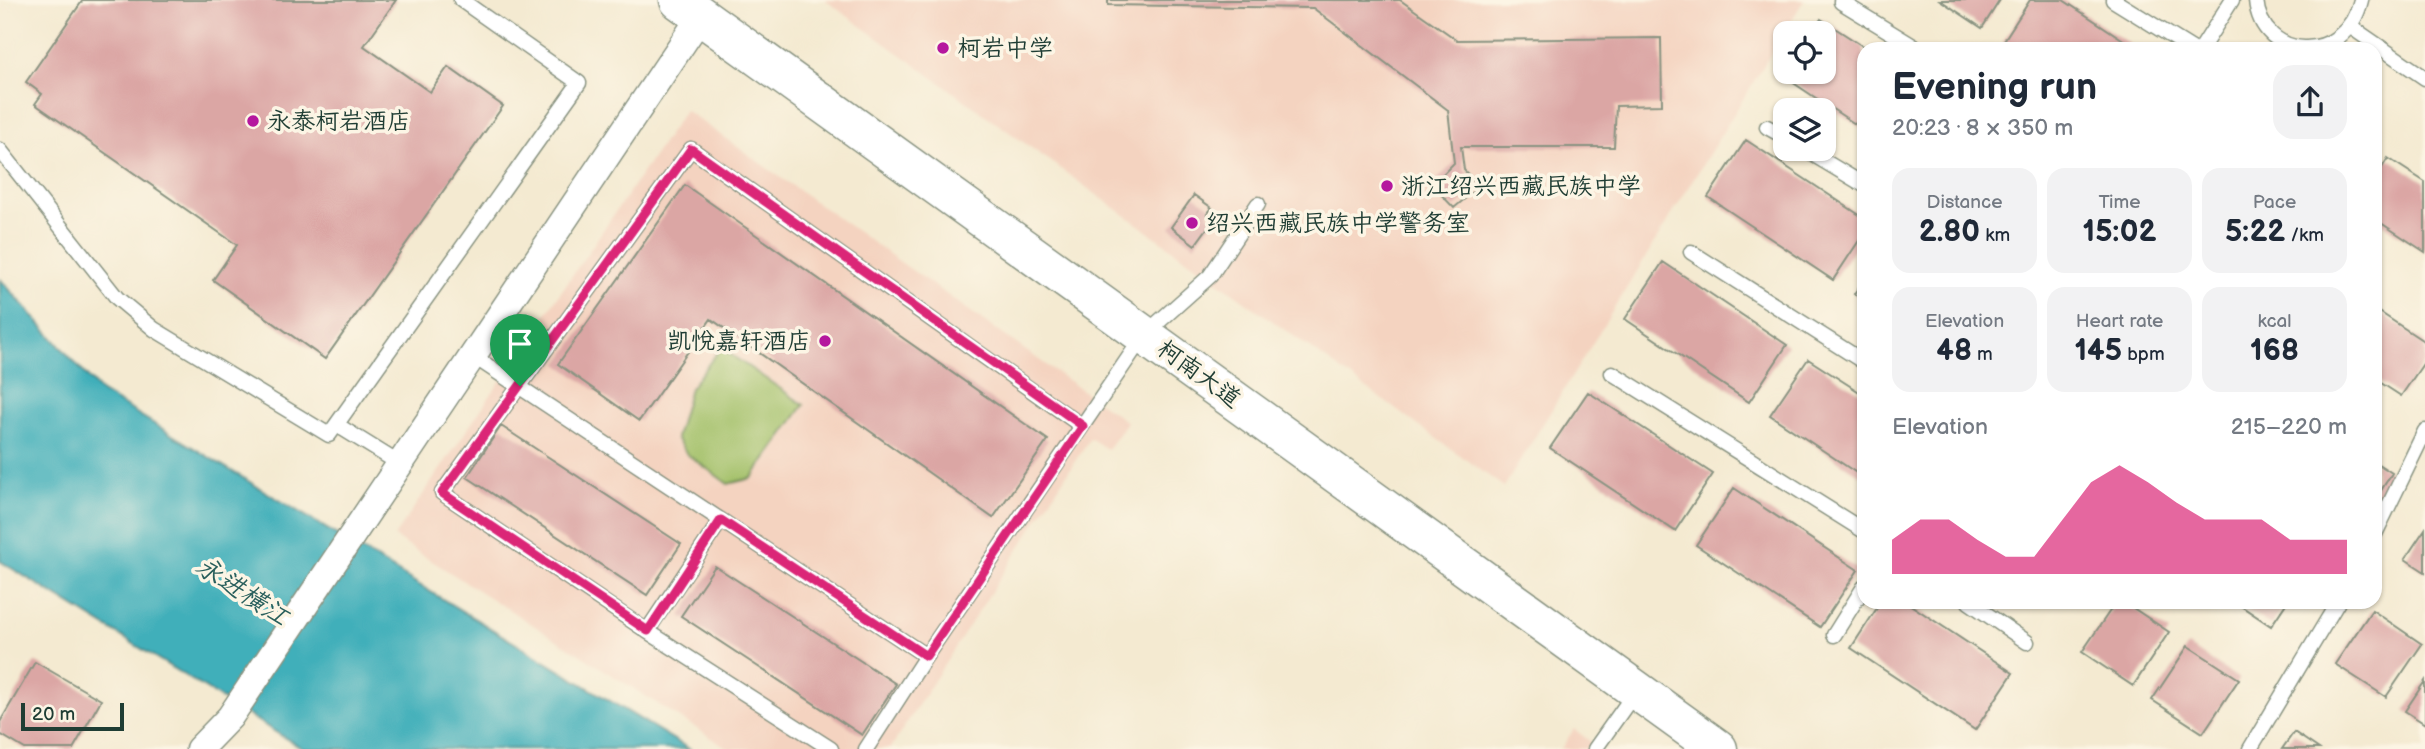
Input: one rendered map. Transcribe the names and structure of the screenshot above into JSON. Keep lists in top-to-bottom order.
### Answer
{
  "streets": {
    "main road": ["柯南大道"]
  },
  "water": ["永进横江"],
  "places": [
    "柯岩中学",
    "永泰柯岩酒店",
    "浙江绍兴西藏民族中学",
    "绍兴西藏民族中学警务室",
    "凯悦嘉轩酒店"
  ],
  "scale_bar": "20 m",
  "page": {
    "heading": ["Evening run", "20:23 · 8 × 350 m"],
    "stats": [
      ["Distance", "2.80 km"],
      ["Time", "15:02"],
      ["Pace", "5:22 /km"],
      ["Elevation", "48 m"],
      ["Heart rate", "145 bpm"],
      ["kcal", "168"]
    ],
    "chart": ["Elevation", "215–220 m"],
    "scale": "20 m"
  }
}
